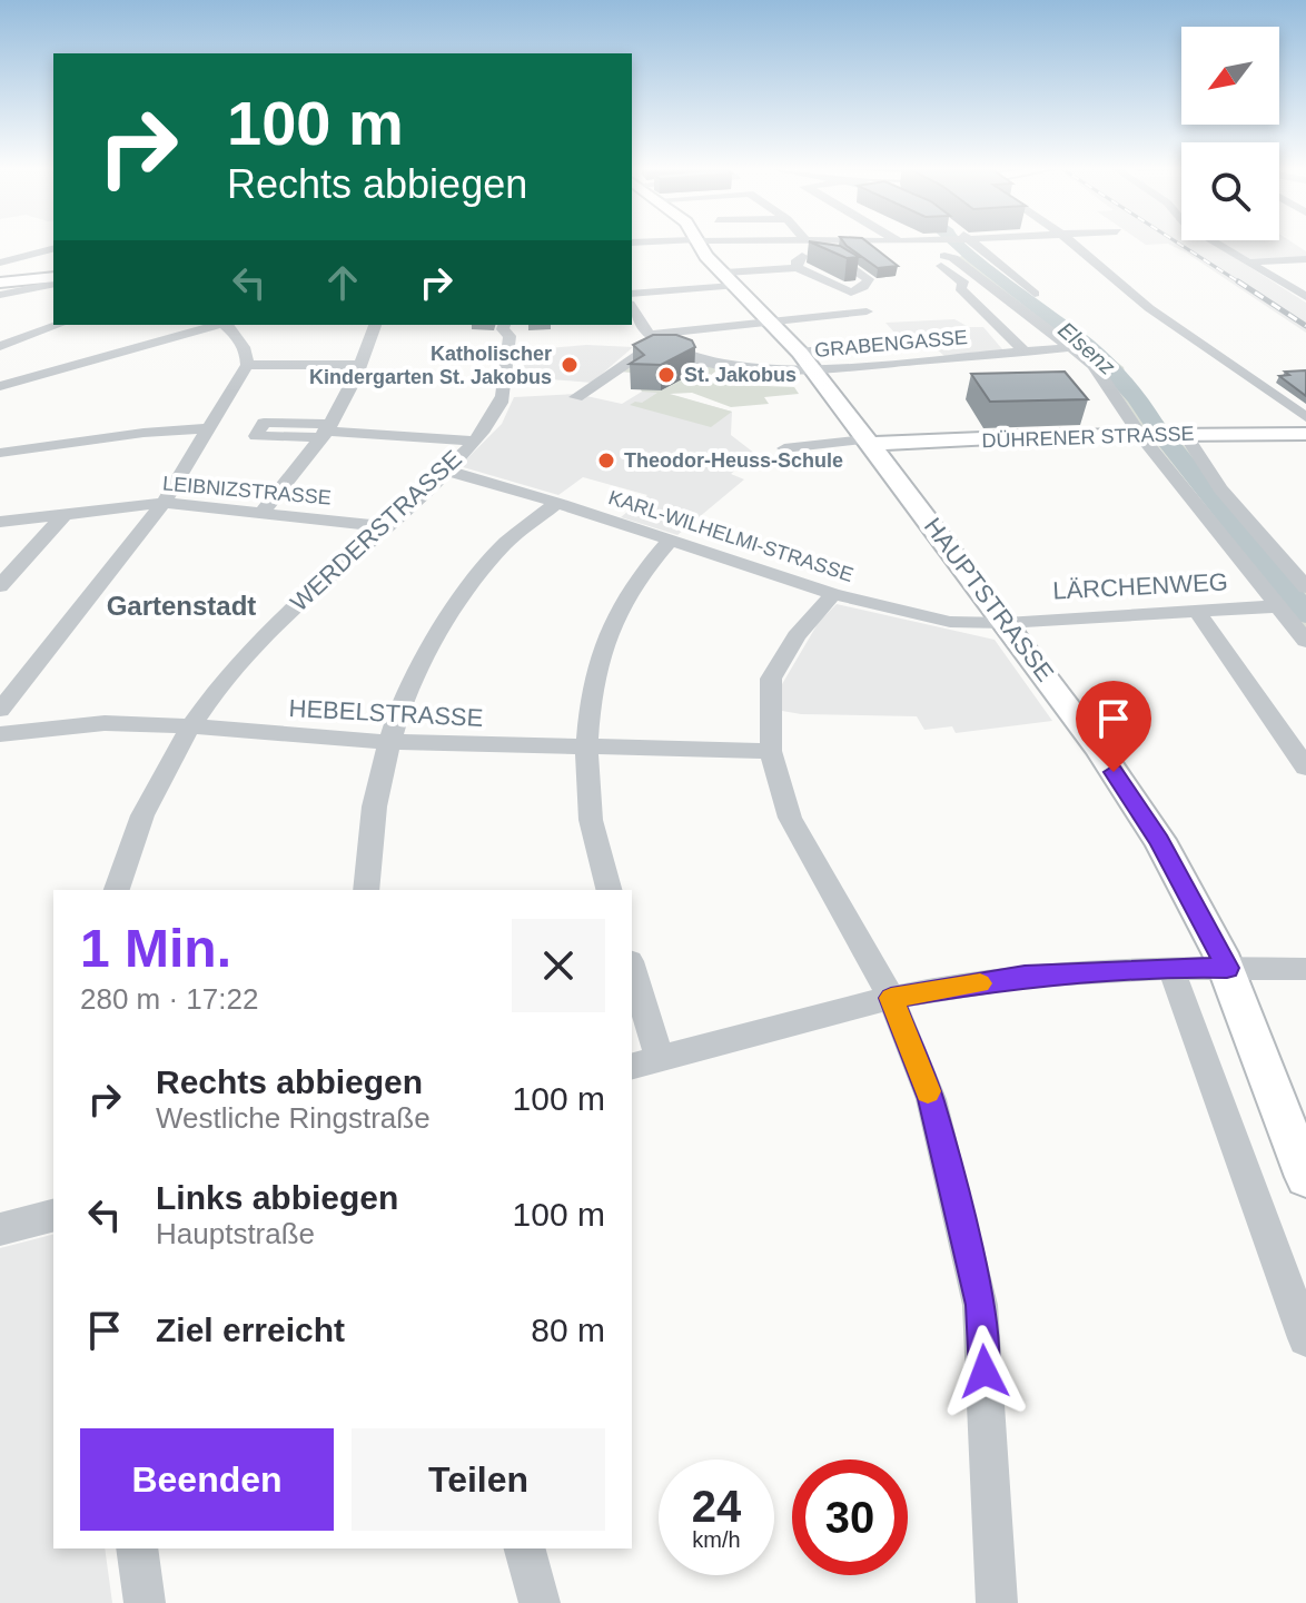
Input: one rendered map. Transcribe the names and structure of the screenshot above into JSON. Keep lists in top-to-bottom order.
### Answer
{
  "streets": {
    "main road": ["DÜHRENER STRASSE", "HAUPTSTRASSE"],
    "street": [
      "GRABENGASSE",
      "LEIBNIZSTRASSE",
      "WERDERSTRASSE",
      "KARL-WILHELMI-STRASSE",
      "LÄRCHENWEG",
      "HEBELSTRASSE"
    ]
  },
  "crossings": [
    ["GRABENGASSE", "HAUPTSTRASSE"],
    ["DÜHRENER STRASSE", "HAUPTSTRASSE"],
    ["LEIBNIZSTRASSE", "WERDERSTRASSE"],
    ["WERDERSTRASSE", "KARL-WILHELMI-STRASSE"],
    ["WERDERSTRASSE", "HEBELSTRASSE"],
    ["KARL-WILHELMI-STRASSE", "LÄRCHENWEG"],
    ["KARL-WILHELMI-STRASSE", "HAUPTSTRASSE"],
    ["LÄRCHENWEG", "HAUPTSTRASSE"]
  ],
  "districts": ["Gartenstadt"],
  "water": ["Elsenz"],
  "places": ["Katholischer Kindergarten St. Jakobus", "St. Jakobus", "Theodor-Heuss-Schule"],
  "north": "bottom left",
  "page": {
    "turn": ["100 m", "Rechts abbiegen"],
    "heading": ["1 Min.", "280 m · 17:22"],
    "list": [
      {
        "name": "Rechts abbiegen",
        "note": "Westliche Ringstraße",
        "value": "100 m"
      },
      {
        "name": "Links abbiegen",
        "note": "Hauptstraße",
        "value": "100 m"
      },
      {
        "name": "Ziel erreicht",
        "value": "80 m"
      }
    ],
    "buttons": ["Beenden", "Teilen"],
    "speed": "24 km/h",
    "limit": "30"
  }
}
